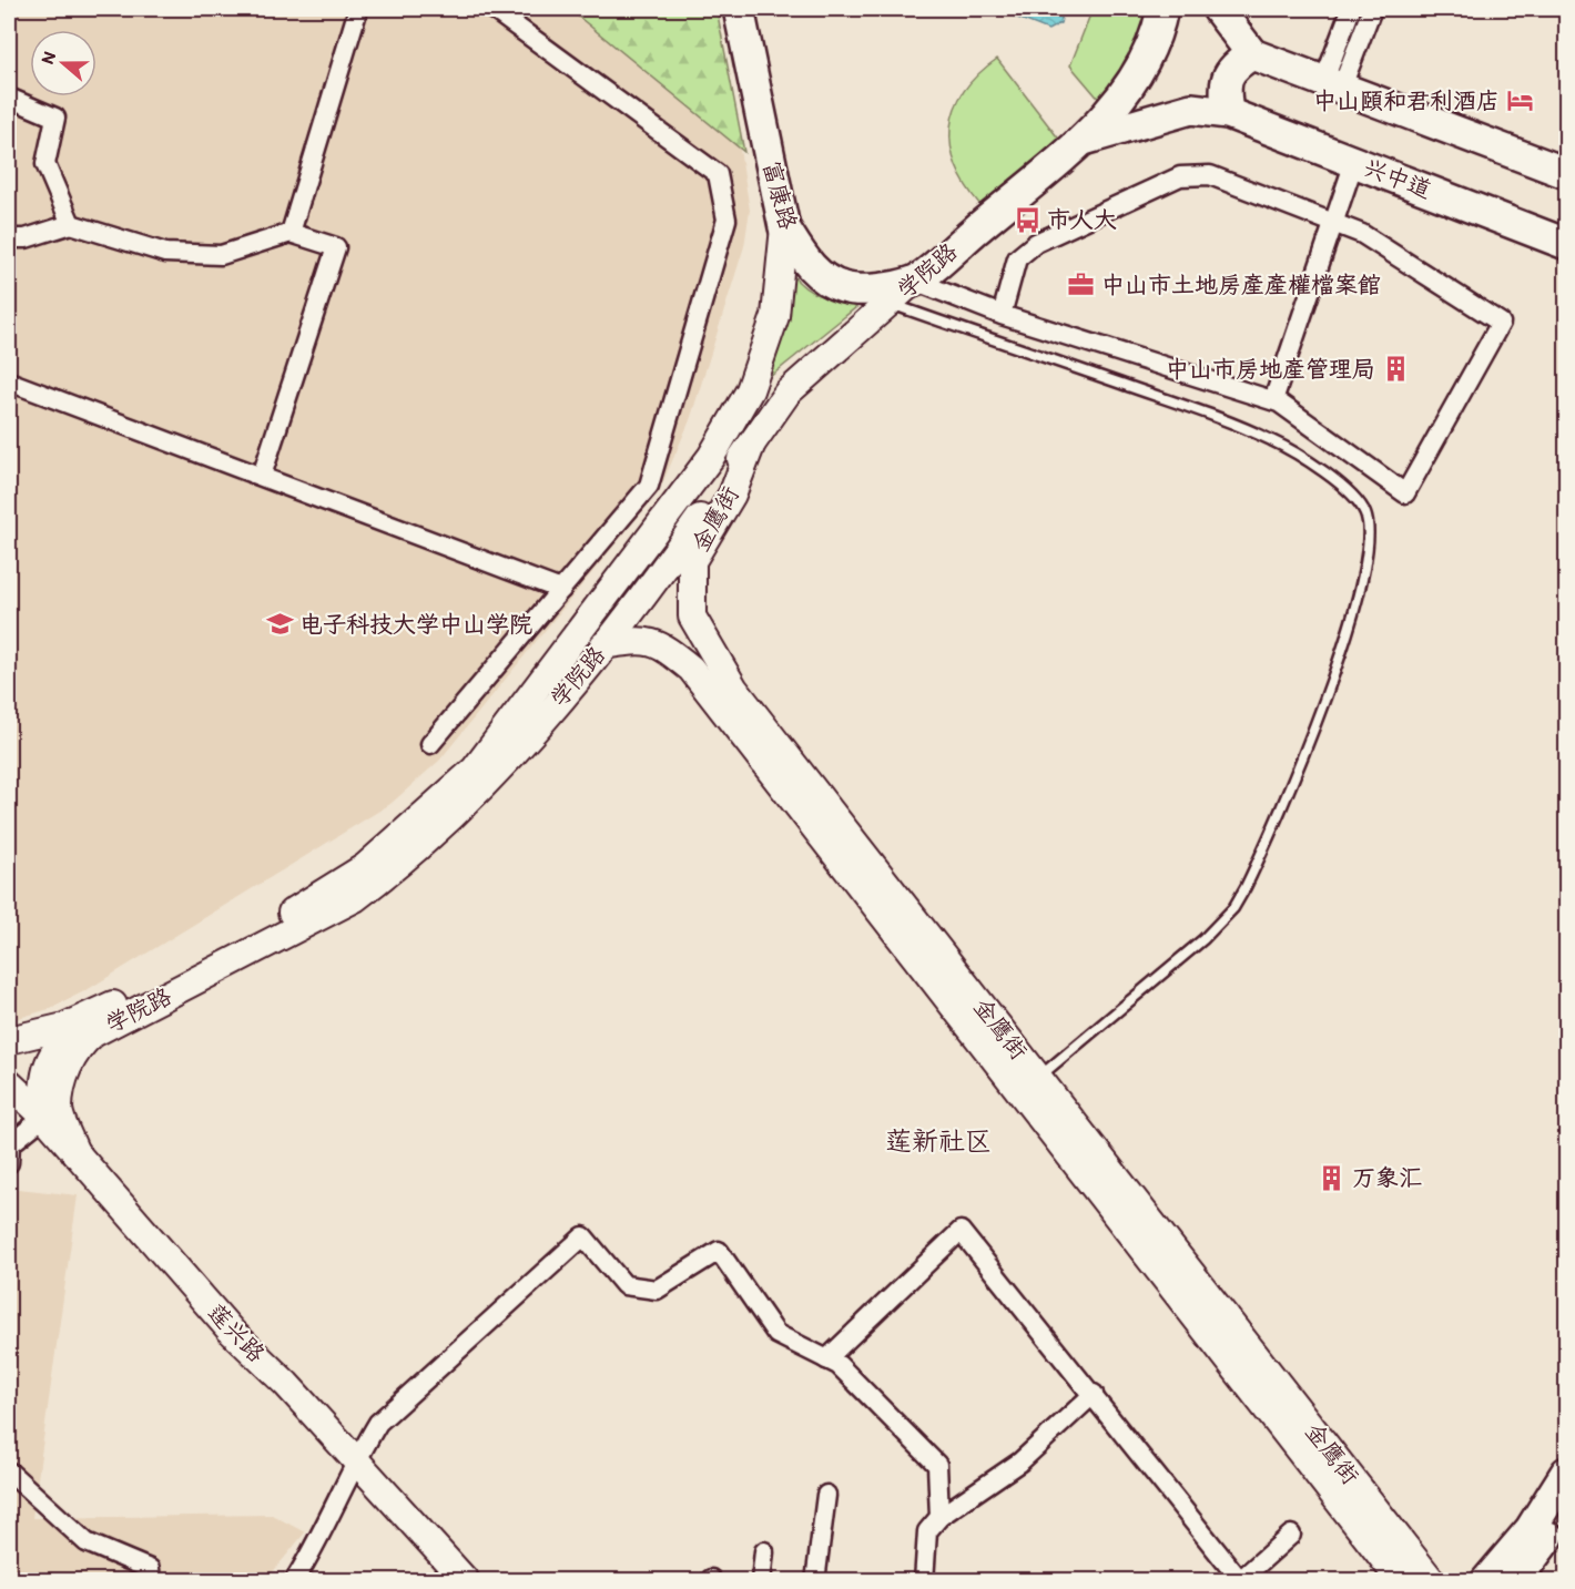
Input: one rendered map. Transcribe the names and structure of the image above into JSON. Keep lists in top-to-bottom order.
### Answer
{
  "streets": {
    "main road": ["兴中道", "富康路", "学院路"],
    "street": ["金鹰街", "莲兴路"]
  },
  "crossings": [
    ["兴中道", "学院路"],
    ["富康路", "学院路"],
    ["学院路", "金鹰街"],
    ["学院路", "莲兴路"]
  ],
  "districts": ["莲新社区"],
  "places": {
    "hotel": ["中山頤和君利酒店"],
    "bus stop": ["市人大"],
    "office": ["中山市土地房產產權檔案館"],
    "building": ["中山市房地產管理局", "万象汇"],
    "school or university": ["电子科技大学中山学院"]
  },
  "north": "left"
}
